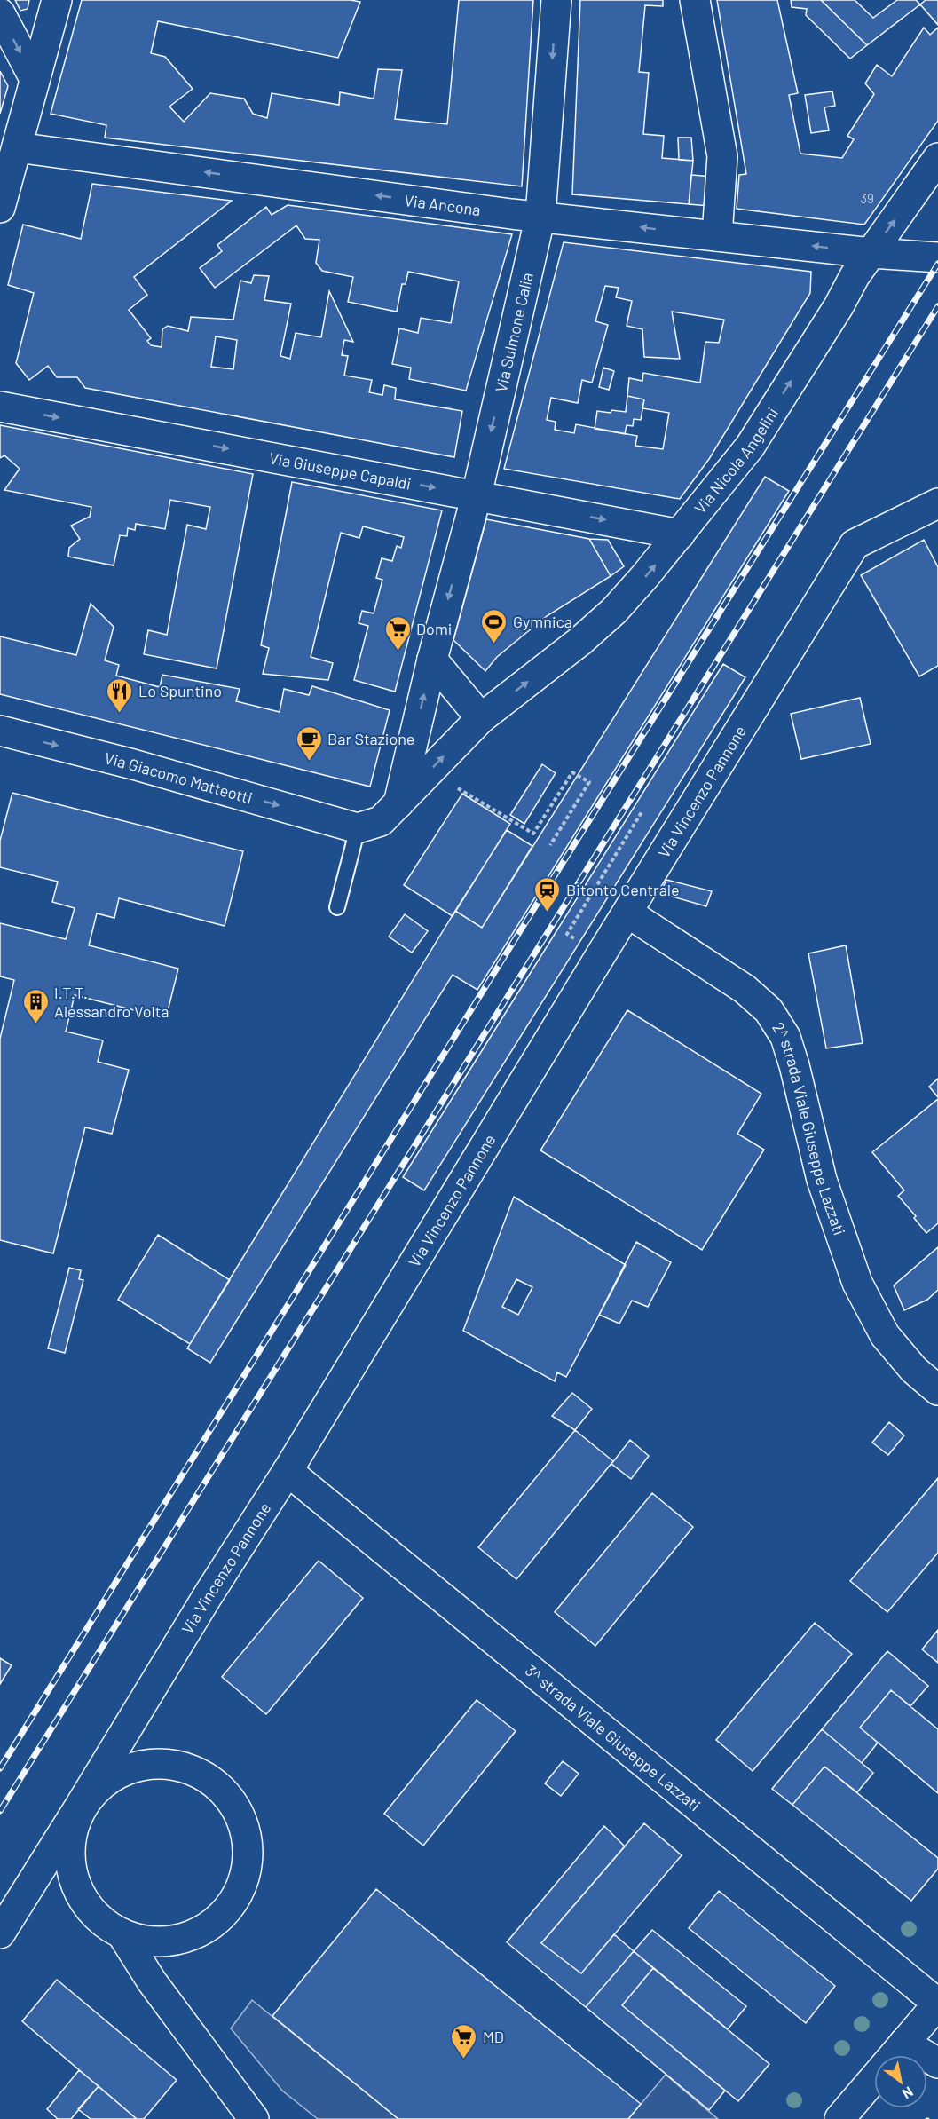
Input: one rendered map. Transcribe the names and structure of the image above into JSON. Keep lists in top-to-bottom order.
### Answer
{
  "streets": {
    "street": [
      "Via Ancona",
      "Via Sulmone Calia",
      "Via Nicola Angelini",
      "Via Giuseppe Capaldi",
      "Via Giacomo Matteotti",
      "Via Vincenzo Pannone",
      "2^ strada Viale Giuseppe Lazzati",
      "3^ strada Viale Giuseppe Lazzati"
    ]
  },
  "crossings": [
    ["Via Ancona", "Via Sulmone Calia"],
    ["Via Ancona", "Via Nicola Angelini"],
    ["Via Sulmone Calia", "Via Nicola Angelini"],
    ["Via Sulmone Calia", "Via Giuseppe Capaldi"],
    ["Via Nicola Angelini", "Via Giuseppe Capaldi"],
    ["Via Nicola Angelini", "Via Giacomo Matteotti"],
    ["Via Vincenzo Pannone", "2^ strada Viale Giuseppe Lazzati"],
    ["Via Vincenzo Pannone", "3^ strada Viale Giuseppe Lazzati"]
  ],
  "one_way": [
    "Via Ancona",
    "Via Nicola Angelini",
    "Via Giuseppe Capaldi",
    "Via Giacomo Matteotti"
  ],
  "places": {
    "sports": ["Gymnica"],
    "supermarket": ["Domi", "MD"],
    "restaurant": ["Lo Spuntino"],
    "cafe": ["Bar Stazione"],
    "station": ["Bitonto Centrale"],
    "building": ["I.T.T. Alessandro Volta"]
  },
  "house_numbers": ["39"],
  "north": "bottom right"
}
